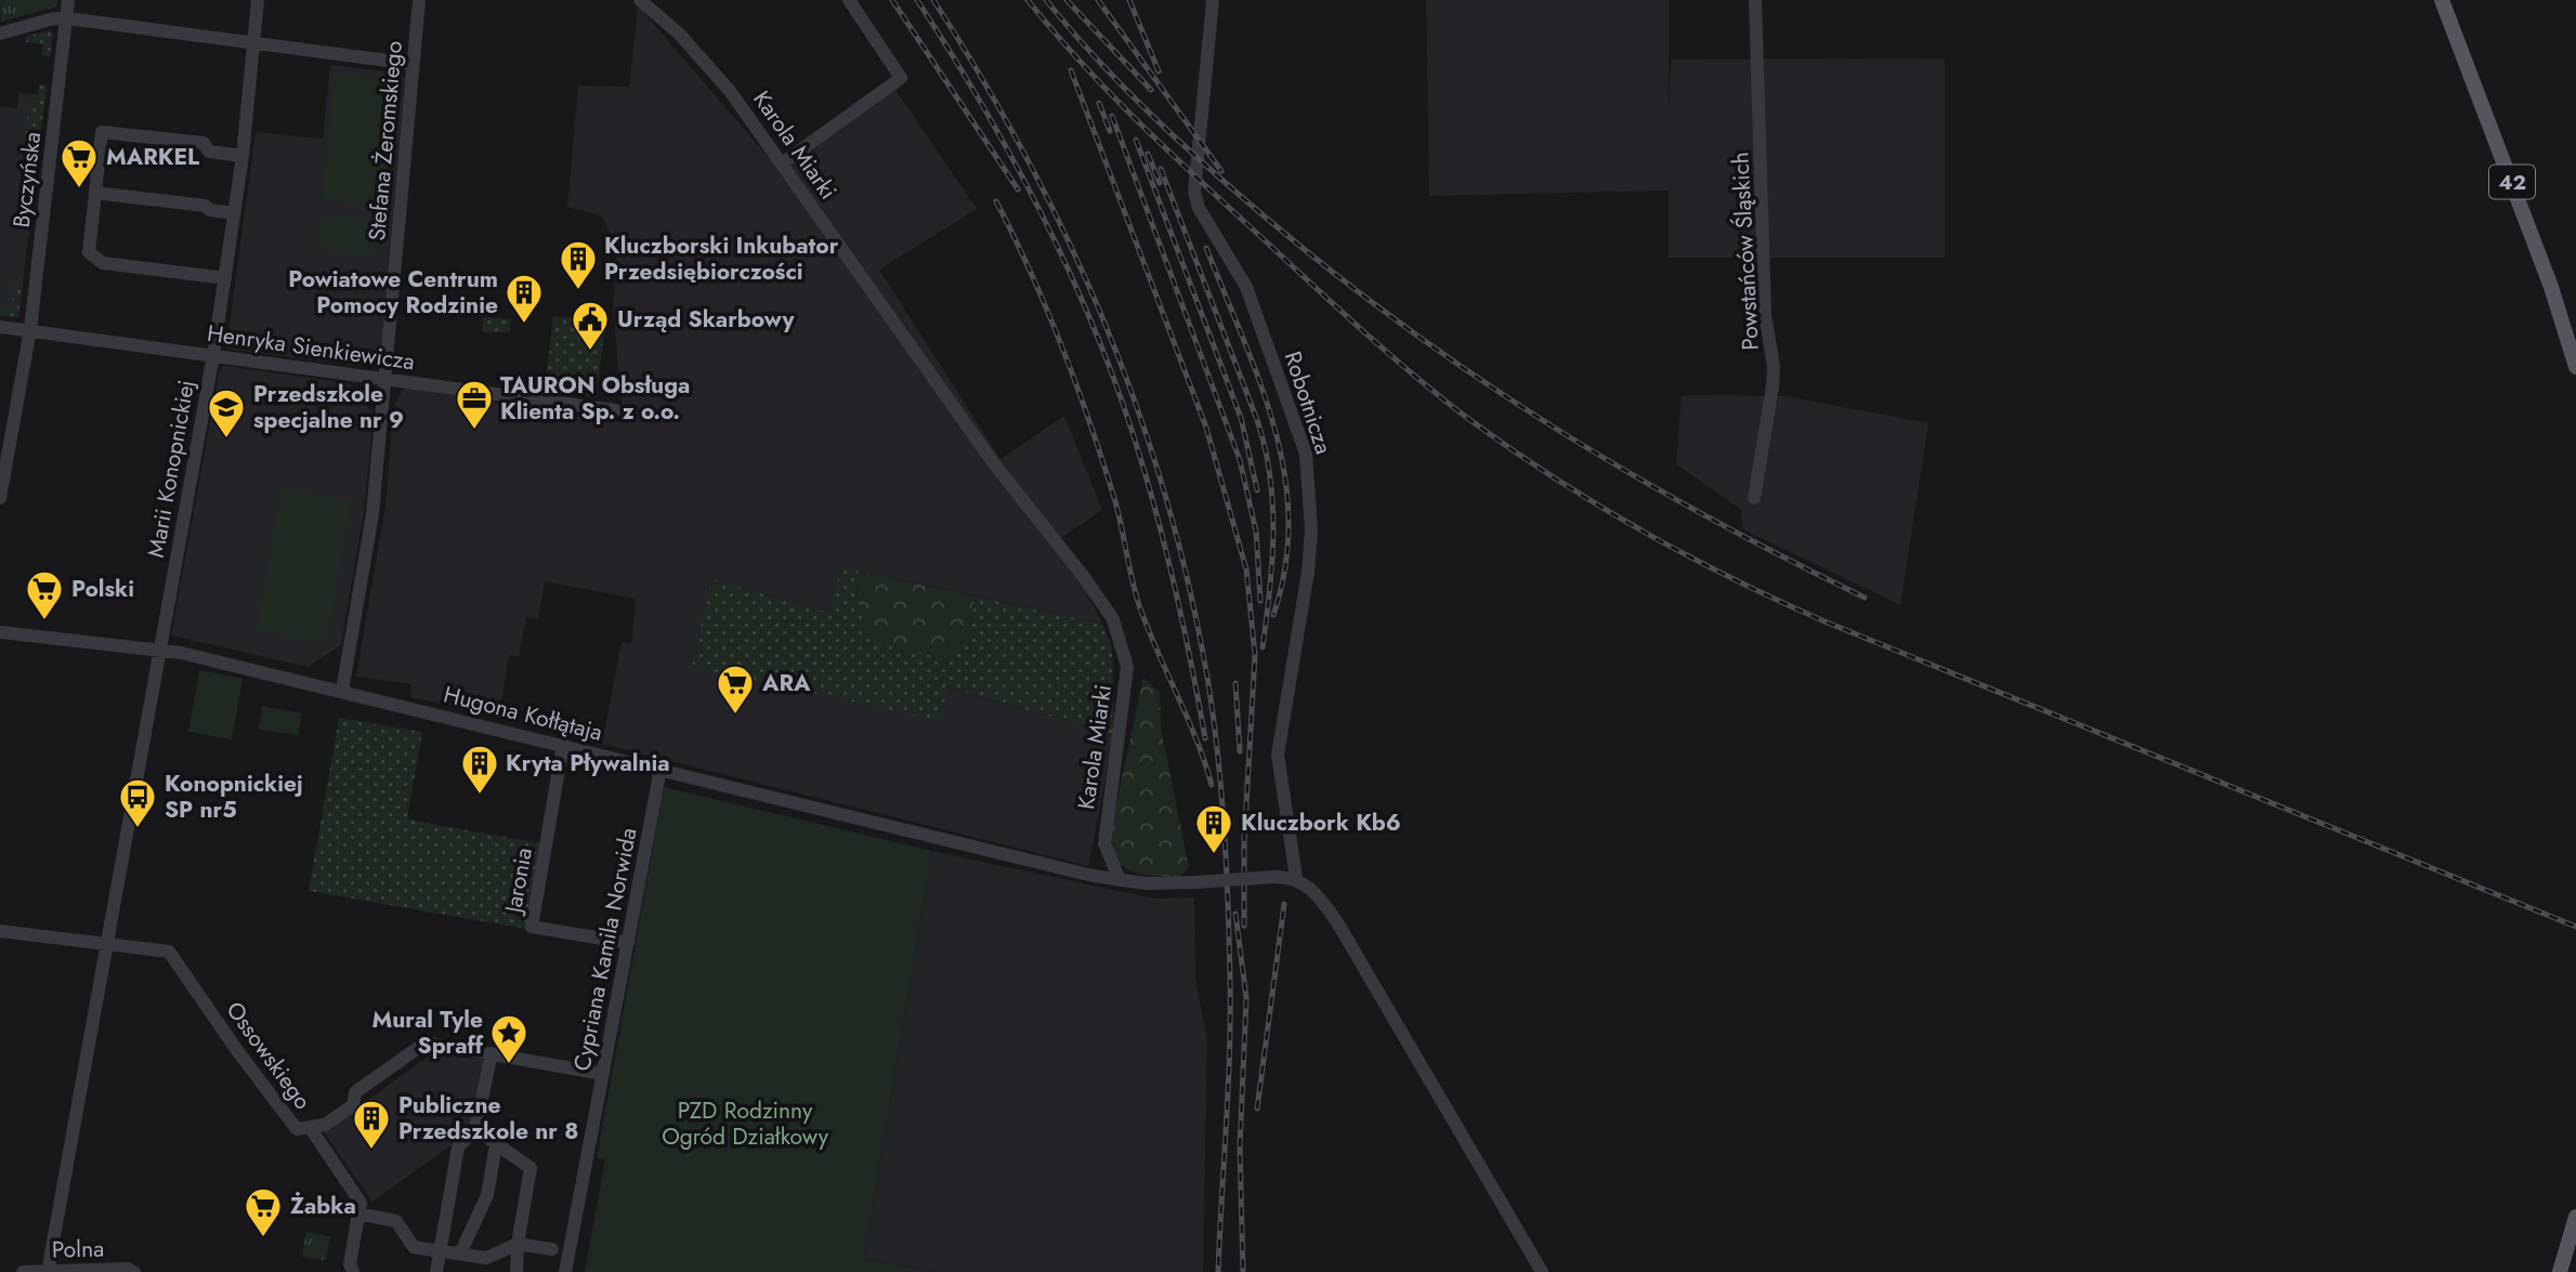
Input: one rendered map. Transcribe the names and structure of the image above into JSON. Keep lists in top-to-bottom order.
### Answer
{
  "streets": {
    "main road": ["42"],
    "street": [
      "Stefana Żeromskiego",
      "Karola Miarki",
      "Byczyńska",
      "Powstańców Śląskich",
      "Henryka Sienkiewicza",
      "Robotnicza",
      "Marii Konopnickiej",
      "Hugona Kołłątaja",
      "Jaronia",
      "Cypriana Kamila Norwida",
      "Ossowskiego",
      "Polna"
    ]
  },
  "crossings": [
    ["Stefana Żeromskiego", "Henryka Sienkiewicza"],
    ["Stefana Żeromskiego", "Hugona Kołłątaja"],
    ["Karola Miarki", "Hugona Kołłątaja"],
    ["Byczyńska", "Henryka Sienkiewicza"],
    ["Henryka Sienkiewicza", "Marii Konopnickiej"],
    ["Marii Konopnickiej", "Hugona Kołłątaja"],
    ["Marii Konopnickiej", "Ossowskiego"],
    ["Hugona Kołłątaja", "Jaronia"],
    ["Hugona Kołłątaja", "Cypriana Kamila Norwida"],
    ["Jaronia", "Cypriana Kamila Norwida"],
    ["Cypriana Kamila Norwida", "Ossowskiego"]
  ],
  "parks": ["PZD Rodzinny Ogród Działkowy"],
  "places": {
    "supermarket": [
      "MARKEL",
      "Polski",
      "ARA",
      "Żabka"
    ],
    "building": [
      "Kluczborski Inkubator Przedsiębiorczości",
      "Powiatowe Centrum Pomocy Rodzinie",
      "Kryta Pływalnia",
      "Kluczbork Kb6",
      "Publiczne Przedszkole nr 8"
    ],
    "public building": ["Urząd Skarbowy"],
    "office": ["TAURON Obsługa Klienta Sp. z o.o."],
    "school or university": ["Przedszkole specjalne nr 9"],
    "bus stop": ["Konopnickiej SP nr5"],
    "place": ["Mural Tyle Spraff"]
  }
}
